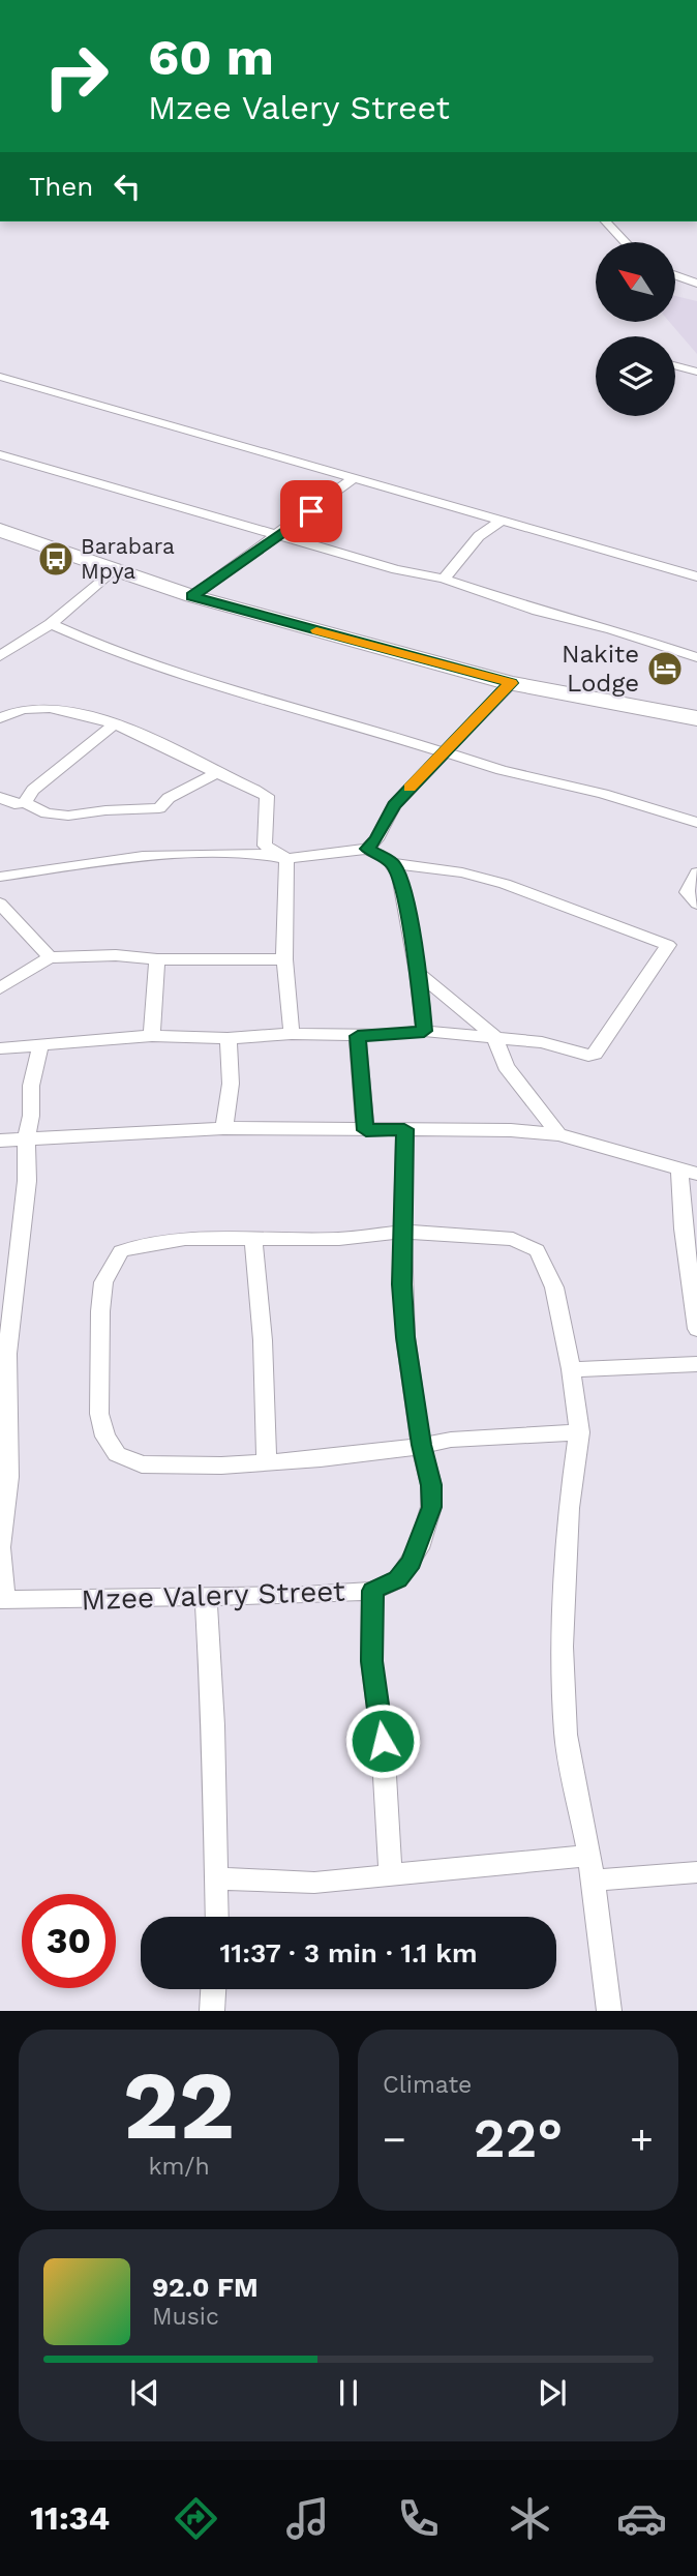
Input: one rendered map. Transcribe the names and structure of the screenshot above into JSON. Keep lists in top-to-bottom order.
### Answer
{
  "streets": {
    "street": ["Mzee Valery Street"]
  },
  "places": {
    "bus stop": ["Barabara Mpya"],
    "hotel": ["Nakite Lodge"]
  },
  "north": "top left",
  "page": {
    "turn": ["60 m", "Mzee Valery Street"],
    "then": "Then",
    "limit": "30",
    "trip": "11:37 · 3 min · 1.1 km",
    "tile": [
      ["22", "km/h"],
      "Climate"
    ],
    "heat": ["−", "22°", "+"],
    "song": ["92.0 FM", "Music"],
    "tabs": "11:34"
  }
}
